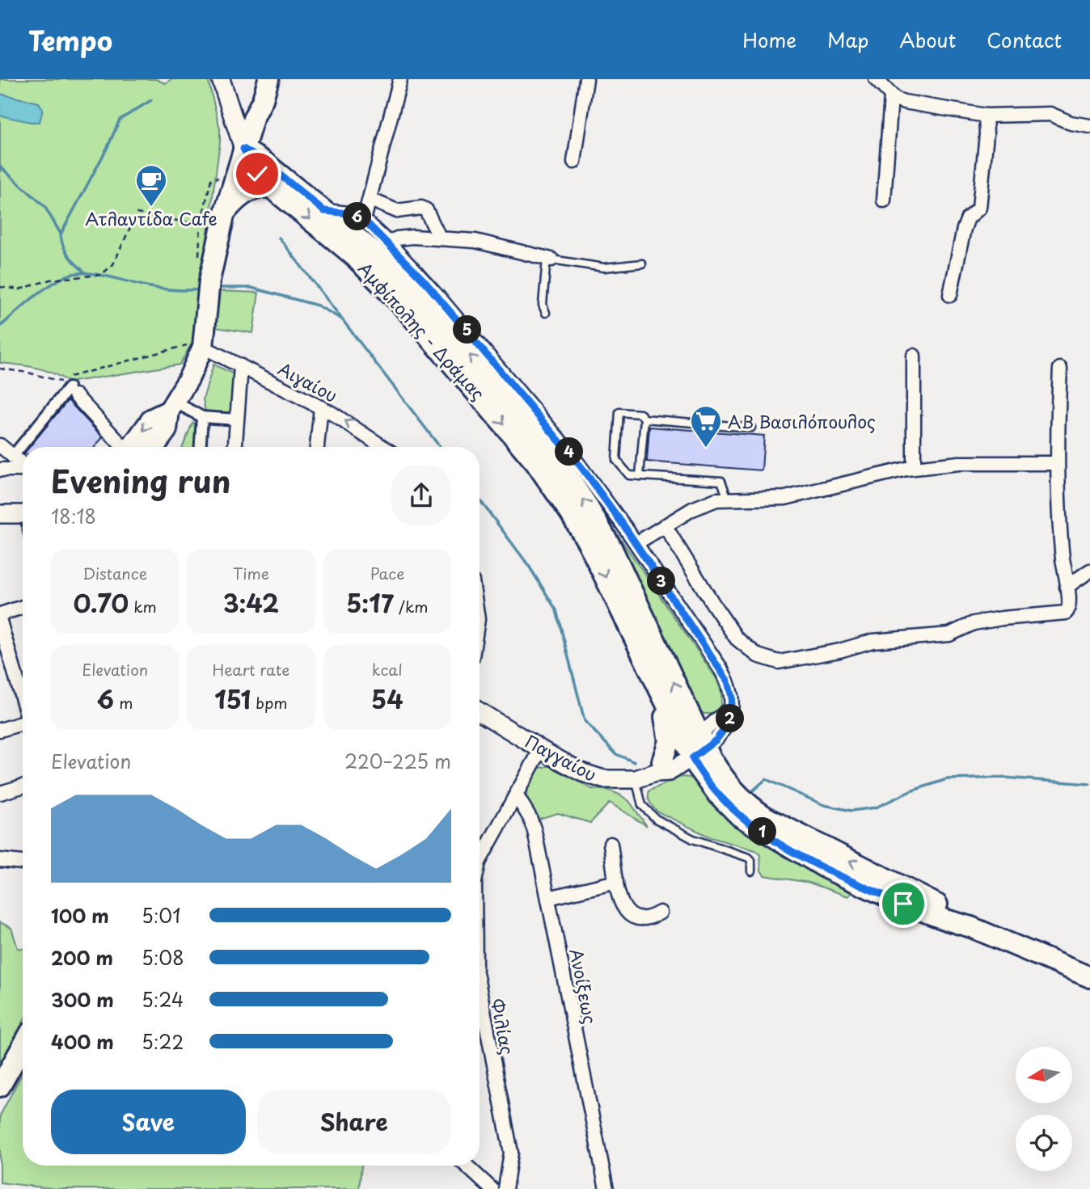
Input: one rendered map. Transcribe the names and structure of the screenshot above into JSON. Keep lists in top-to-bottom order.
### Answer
{
  "streets": {
    "main road": ["Αμφίπολης - Δράμας", "Παγγαίου"],
    "street": ["Αιγαίου", "Ανοίξεως", "Φιλίας"]
  },
  "crossings": [
    ["Παγγαίου", "Φιλίας"],
    ["Ανοίξεως", "Φιλίας"]
  ],
  "one_way": ["Αιγαίου"],
  "places": {
    "cafe": ["Ατλαντίδα Cafe"],
    "supermarket": ["ΑΒ Βασιλόπουλος"]
  },
  "north": "left",
  "page": {
    "header": "Tempo",
    "nav": [
      "Home",
      "Map",
      "About",
      "Contact"
    ],
    "pins": [
      "6",
      "5",
      "4",
      "3",
      "2",
      "1"
    ],
    "heading": ["Evening run", "18:18"],
    "stats": [
      ["Distance", "0.70 km"],
      ["Time", "3:42"],
      ["Pace", "5:17 /km"],
      ["Elevation", "6 m"],
      ["Heart rate", "151 bpm"],
      ["kcal", "54"]
    ],
    "chart": ["Elevation", "220–225 m"],
    "list": [
      {
        "name": "100 m",
        "note": "5:01"
      },
      {
        "name": "200 m",
        "note": "5:08"
      },
      {
        "name": "300 m",
        "note": "5:24"
      },
      {
        "name": "400 m",
        "note": "5:22"
      }
    ],
    "buttons": ["Save", "Share"]
  }
}
